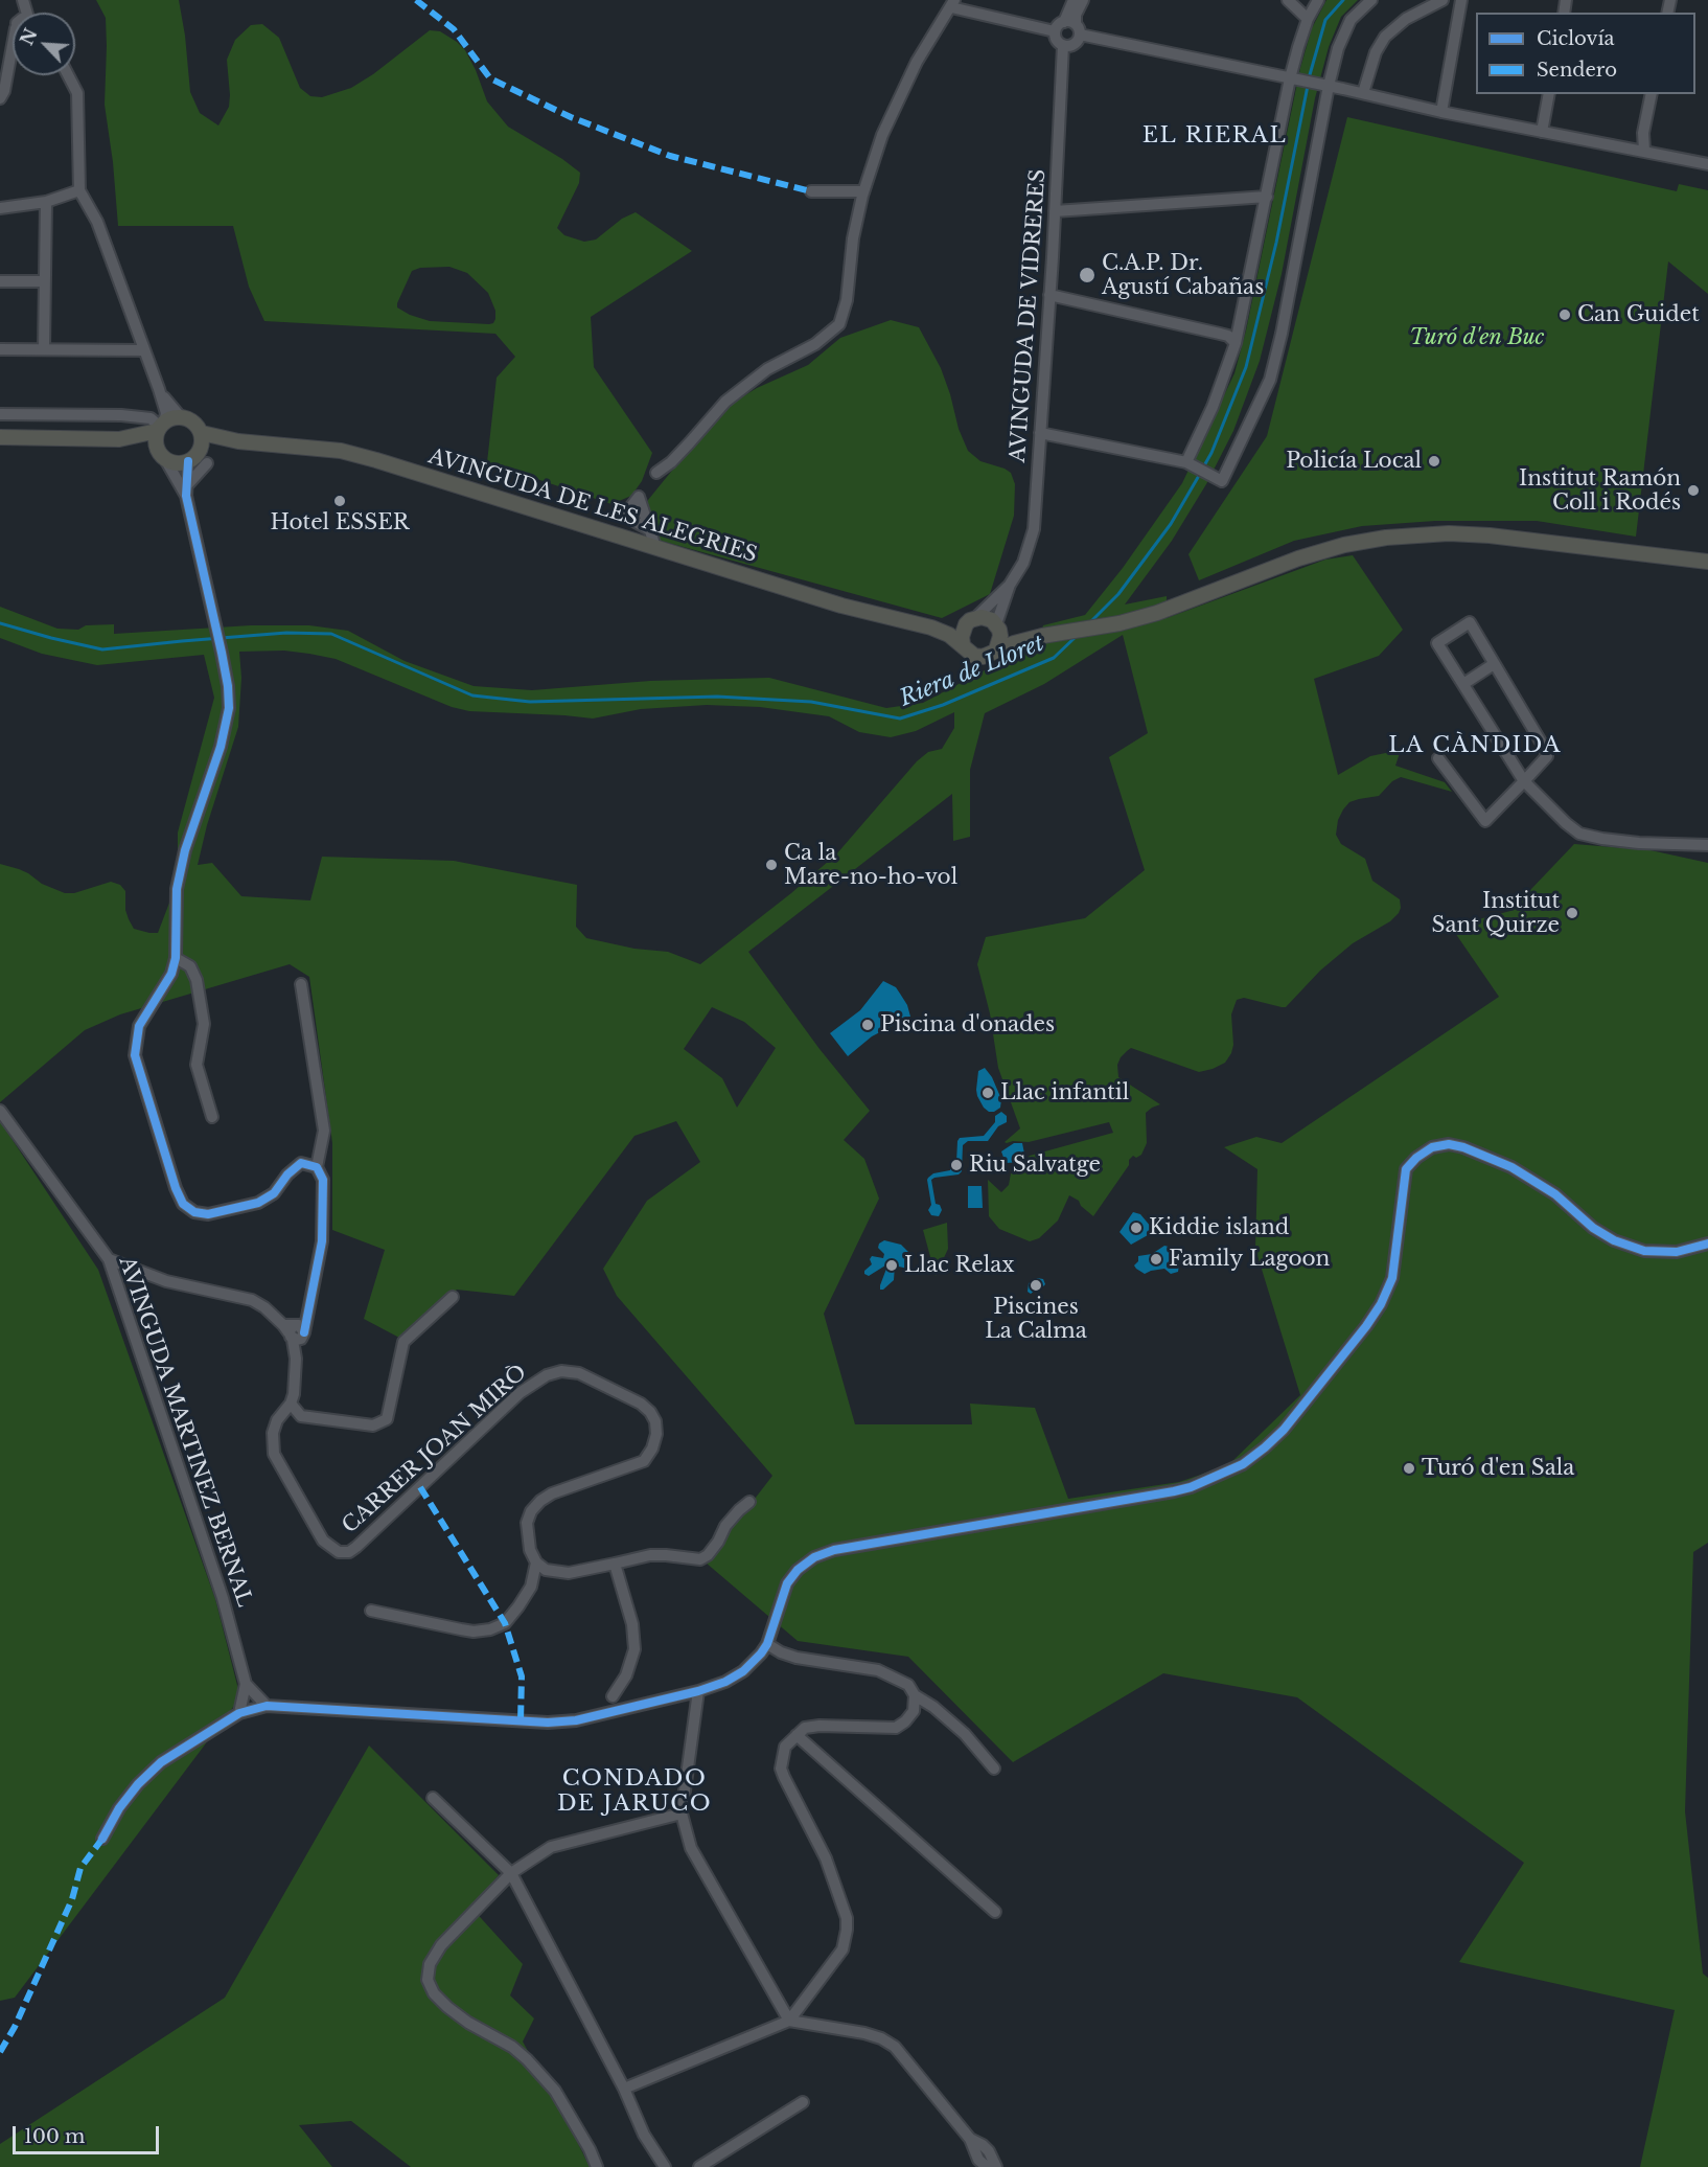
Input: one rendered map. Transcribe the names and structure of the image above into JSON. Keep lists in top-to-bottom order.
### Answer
{
  "streets": {
    "main road": ["AVINGUDA DE LES ALEGRIES"],
    "street": ["AVINGUDA DE VIDRERES", "AVINGUDA MARTINEZ BERNAL", "CARRER JOAN MIRÒ"]
  },
  "districts": ["EL RIERAL", "LA CÀNDIDA", "CONDADO DE JARUCO"],
  "water": ["Riera de Lloret"],
  "parks": ["Turó d'en Buc"],
  "places": [
    "C.A.P. Dr. Agustí Cabañas",
    "Can Guidet",
    "Policía Local",
    "Institut Ramón Coll i Rodés",
    "Hotel ESSER",
    "Ca la Mare-no-ho-vol",
    "Institut Sant Quirze",
    "Piscina d'onades",
    "Llac infantil",
    "Riu Salvatge",
    "Kiddie island",
    "Family Lagoon",
    "Llac Relax",
    "Piscines La Calma",
    "Turó d'en Sala"
  ],
  "legend": ["Ciclovía", "Sendero"],
  "scale_bar": "100 m",
  "north": "top left"
}
